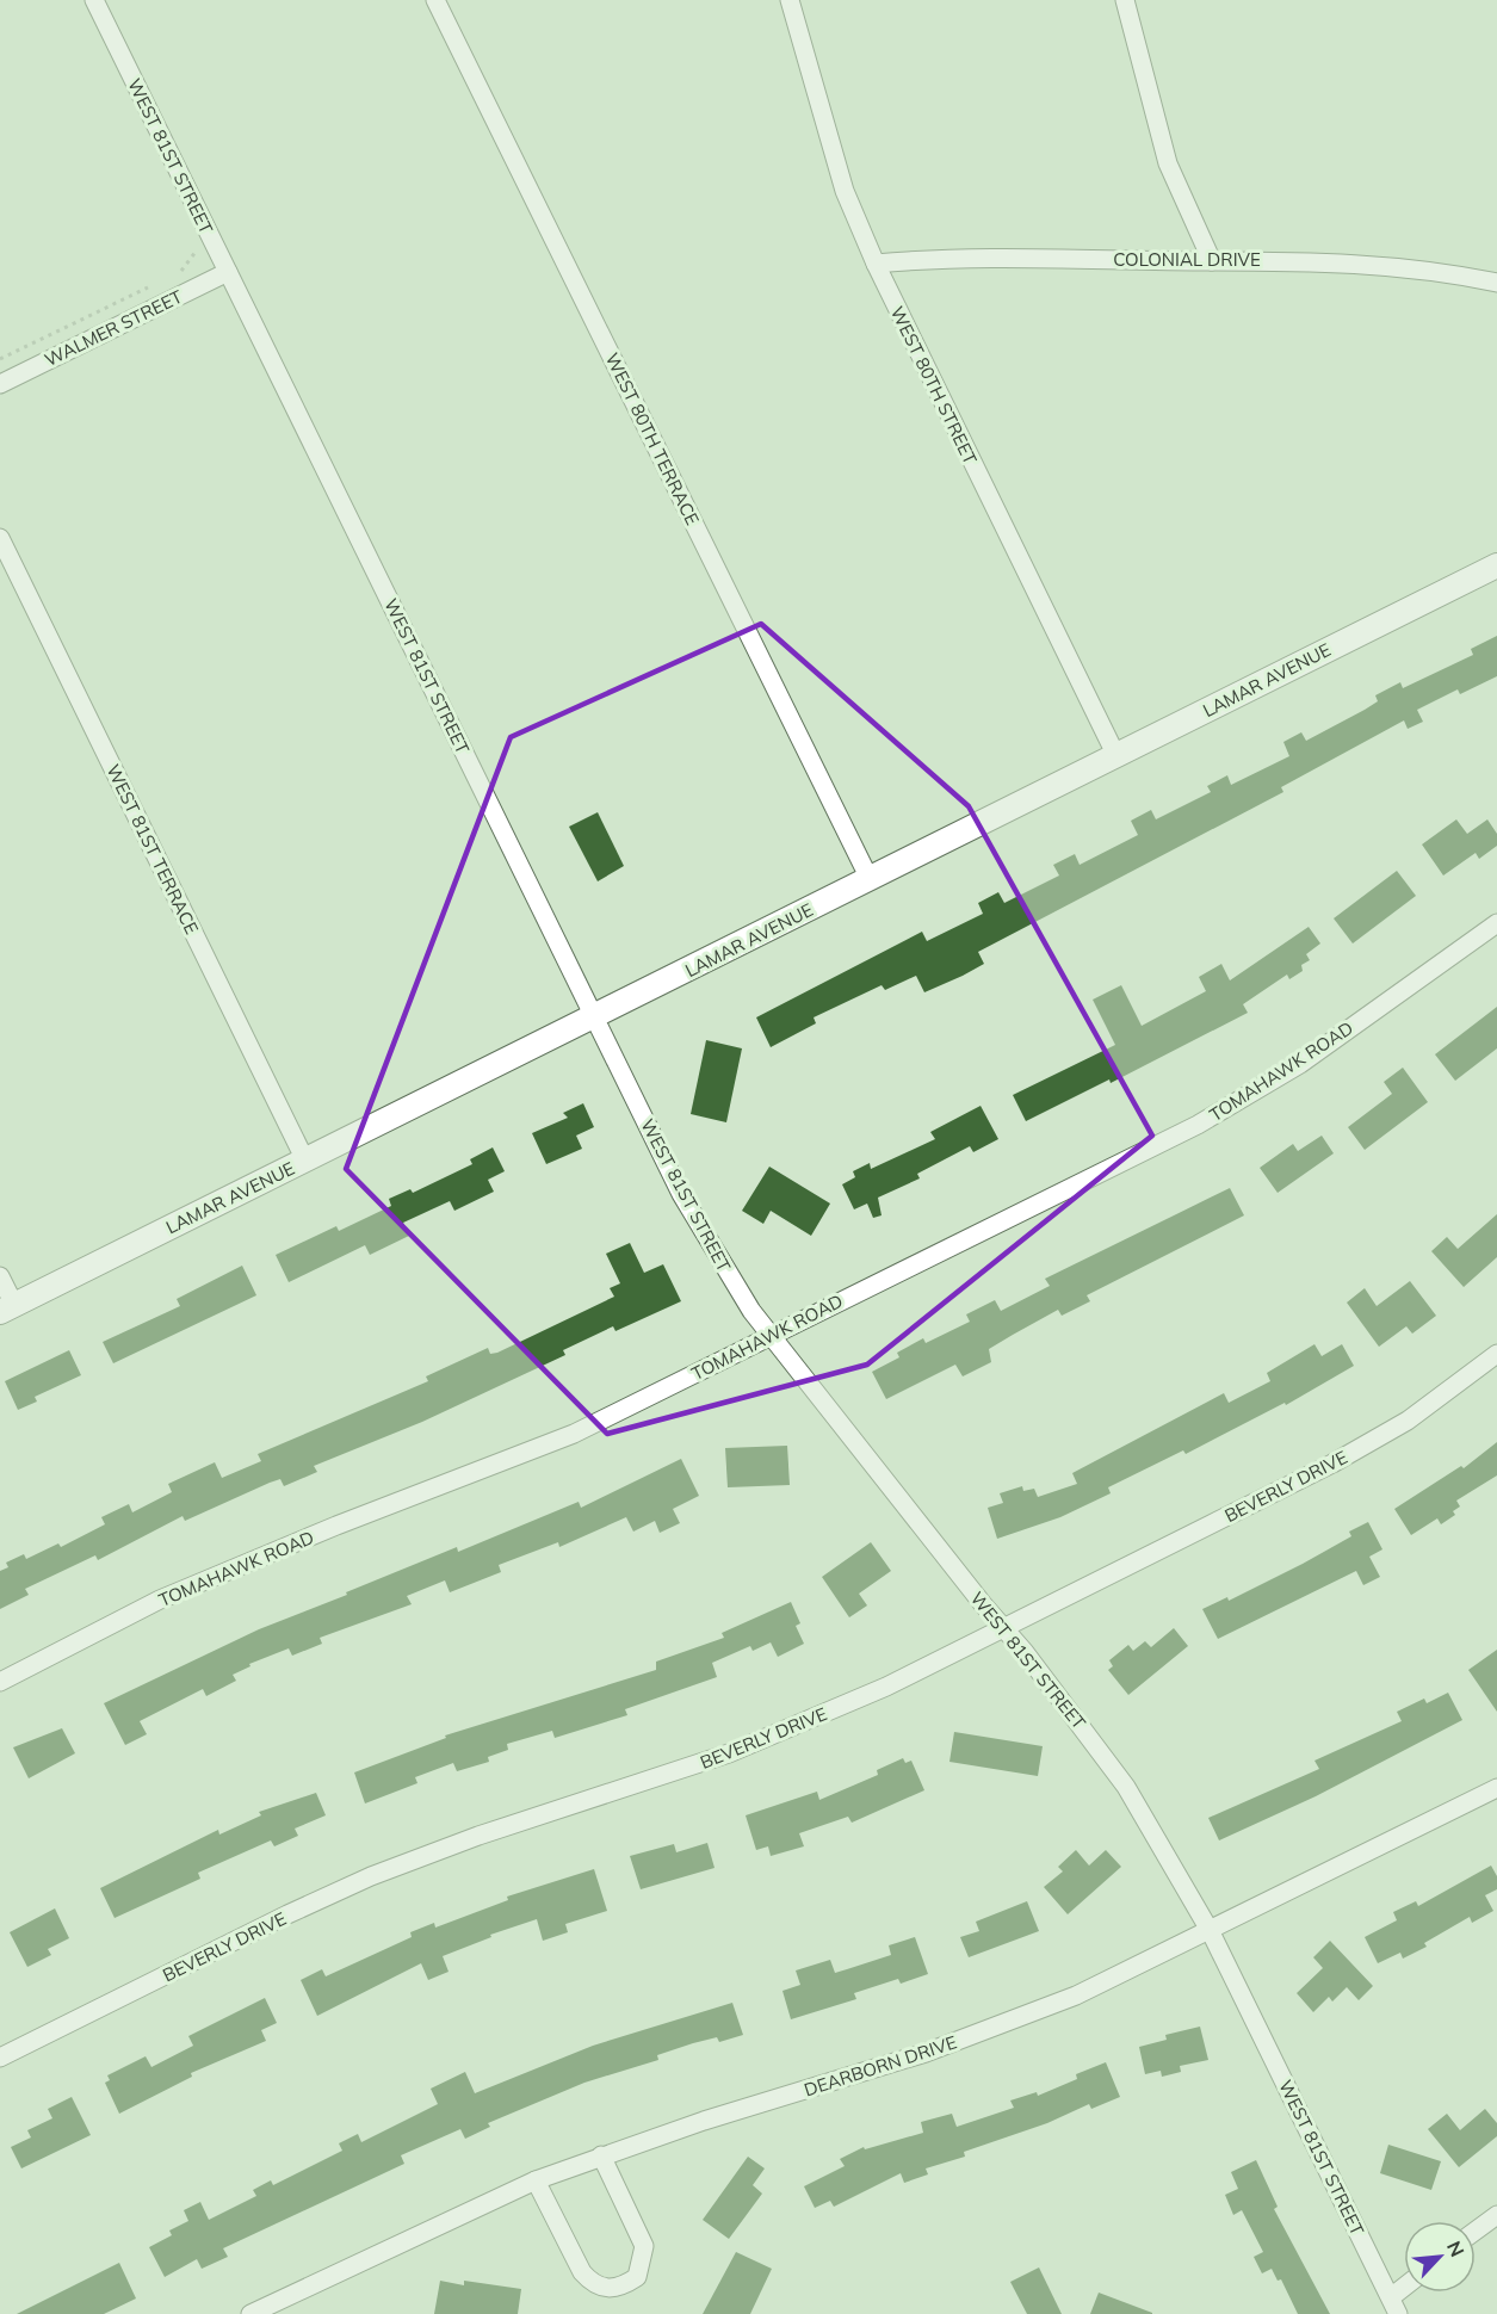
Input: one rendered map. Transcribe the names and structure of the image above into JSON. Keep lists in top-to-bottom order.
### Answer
{
  "streets": {
    "street": [
      "WEST 81ST STREET",
      "COLONIAL DRIVE",
      "WALMER STREET",
      "WEST 80TH STREET",
      "WEST 80TH TERRACE",
      "LAMAR AVENUE",
      "WEST 81ST TERRACE",
      "TOMAHAWK ROAD",
      "BEVERLY DRIVE",
      "DEARBORN DRIVE"
    ]
  },
  "crossings": [
    ["WEST 81ST STREET", "WALMER STREET"],
    ["WEST 81ST STREET", "LAMAR AVENUE"],
    ["WEST 81ST STREET", "TOMAHAWK ROAD"],
    ["WEST 81ST STREET", "BEVERLY DRIVE"],
    ["WEST 81ST STREET", "DEARBORN DRIVE"],
    ["COLONIAL DRIVE", "WEST 80TH STREET"],
    ["WEST 80TH STREET", "LAMAR AVENUE"],
    ["WEST 80TH TERRACE", "LAMAR AVENUE"],
    ["LAMAR AVENUE", "WEST 81ST TERRACE"]
  ],
  "north": "top right"
}
